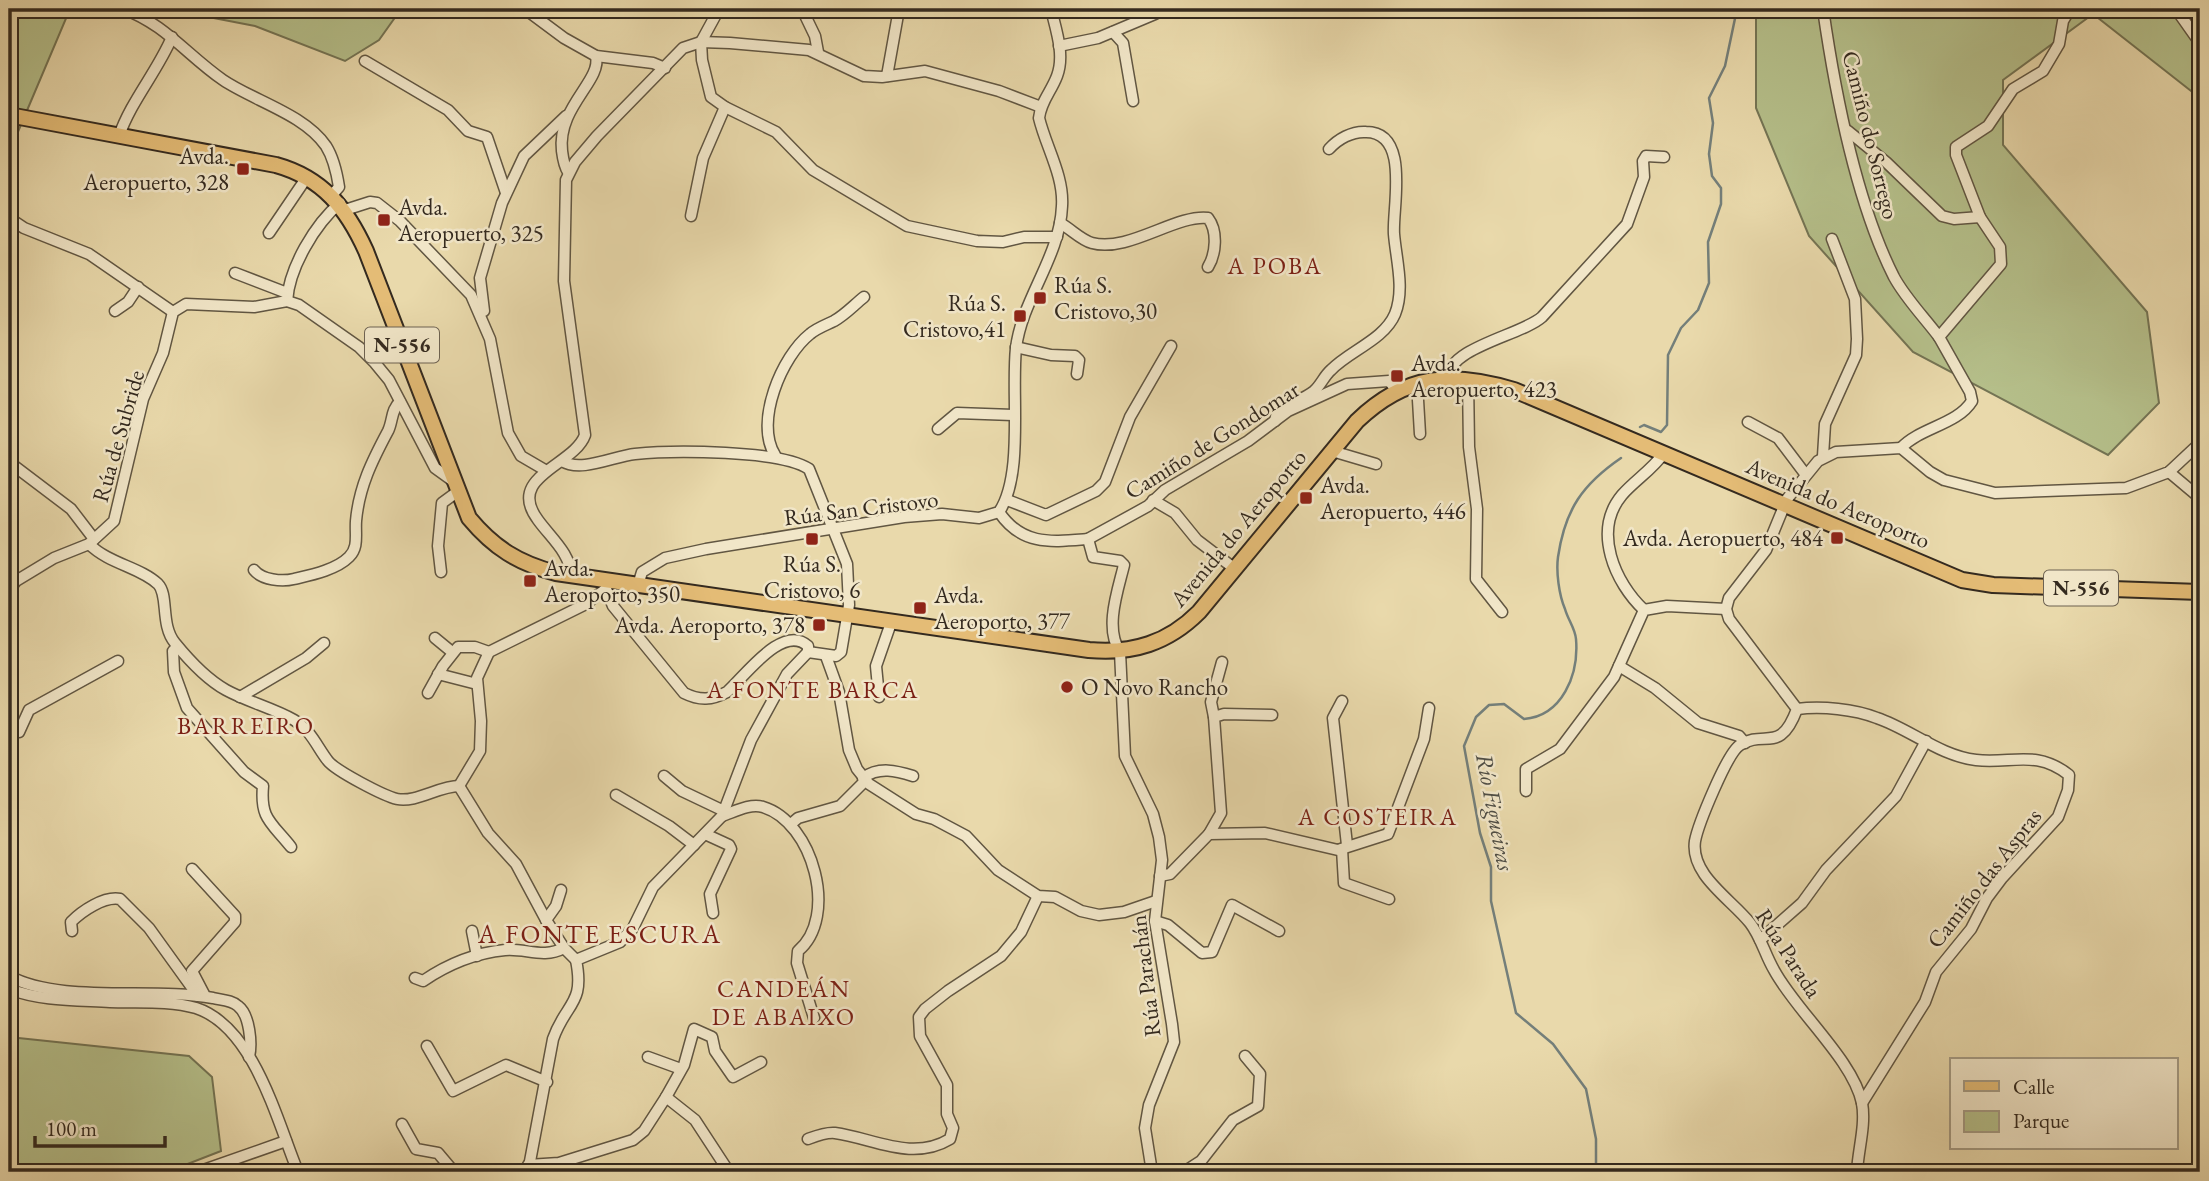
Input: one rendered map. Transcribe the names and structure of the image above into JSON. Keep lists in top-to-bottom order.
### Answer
{
  "streets": {
    "main road": ["N-556", "Avenida do Aeroporto"],
    "street": [
      "Camiño do Sorrego",
      "Rúa de Subride",
      "Camiño de Gondomar",
      "Rúa San Cristovo",
      "Camiño das Aspras",
      "Rúa Parada",
      "Rúa Parachán"
    ]
  },
  "crossings": [
    ["Camiño de Gondomar", "Avenida do Aeroporto"],
    ["Camiño de Gondomar", "Rúa San Cristovo"],
    ["Avenida do Aeroporto", "Rúa San Cristovo"],
    ["Avenida do Aeroporto", "Rúa Parachán"],
    ["Camiño das Aspras", "Rúa Parada"]
  ],
  "districts": [
    "A POBA",
    "A FONTE BARCA",
    "BARREIRO",
    "A COSTEIRA",
    "A FONTE ESCURA",
    "CANDEÁN DE ABAIXO"
  ],
  "water": ["Río Figueiras"],
  "places": {
    "transit": [
      "Avda. Aeropuerto, 328",
      "Avda. Aeropuerto, 325",
      "Rúa S. Cristovo,30",
      "Rúa S. Cristovo,41",
      "Avda. Aeropuerto, 423",
      "Avda. Aeropuerto, 446",
      "Avda. Aeropuerto, 484",
      "Rúa S. Cristovo, 6",
      "Avda. Aeroporto, 350",
      "Avda. Aeroporto, 377",
      "Avda. Aeroporto, 378"
    ],
    "other": ["O Novo Rancho"]
  },
  "legend": ["Calle", "Parque"],
  "scale_bar": "100 m"
}
